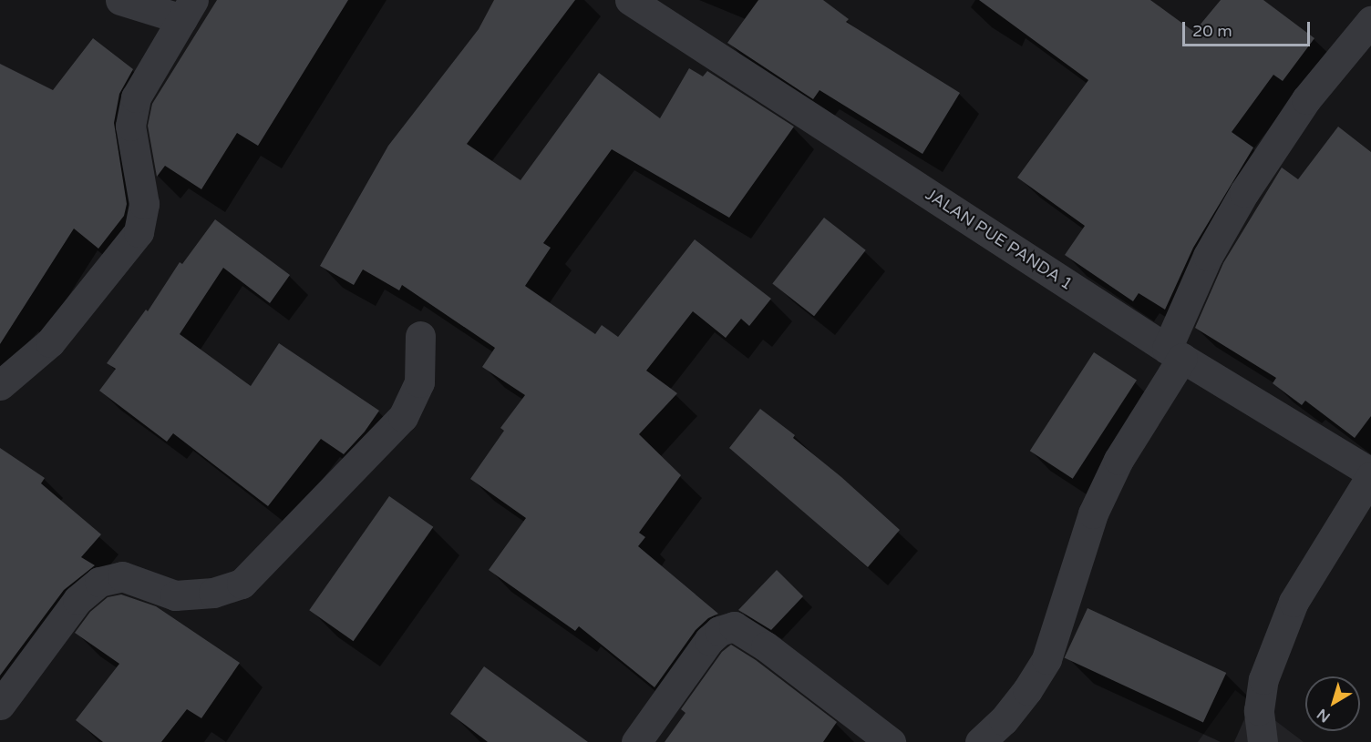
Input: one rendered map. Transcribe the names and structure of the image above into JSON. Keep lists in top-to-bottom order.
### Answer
{
  "streets": {
    "street": ["JALAN PUE PANDA 1"]
  },
  "scale_bar": "20 m",
  "north": "bottom left"
}
